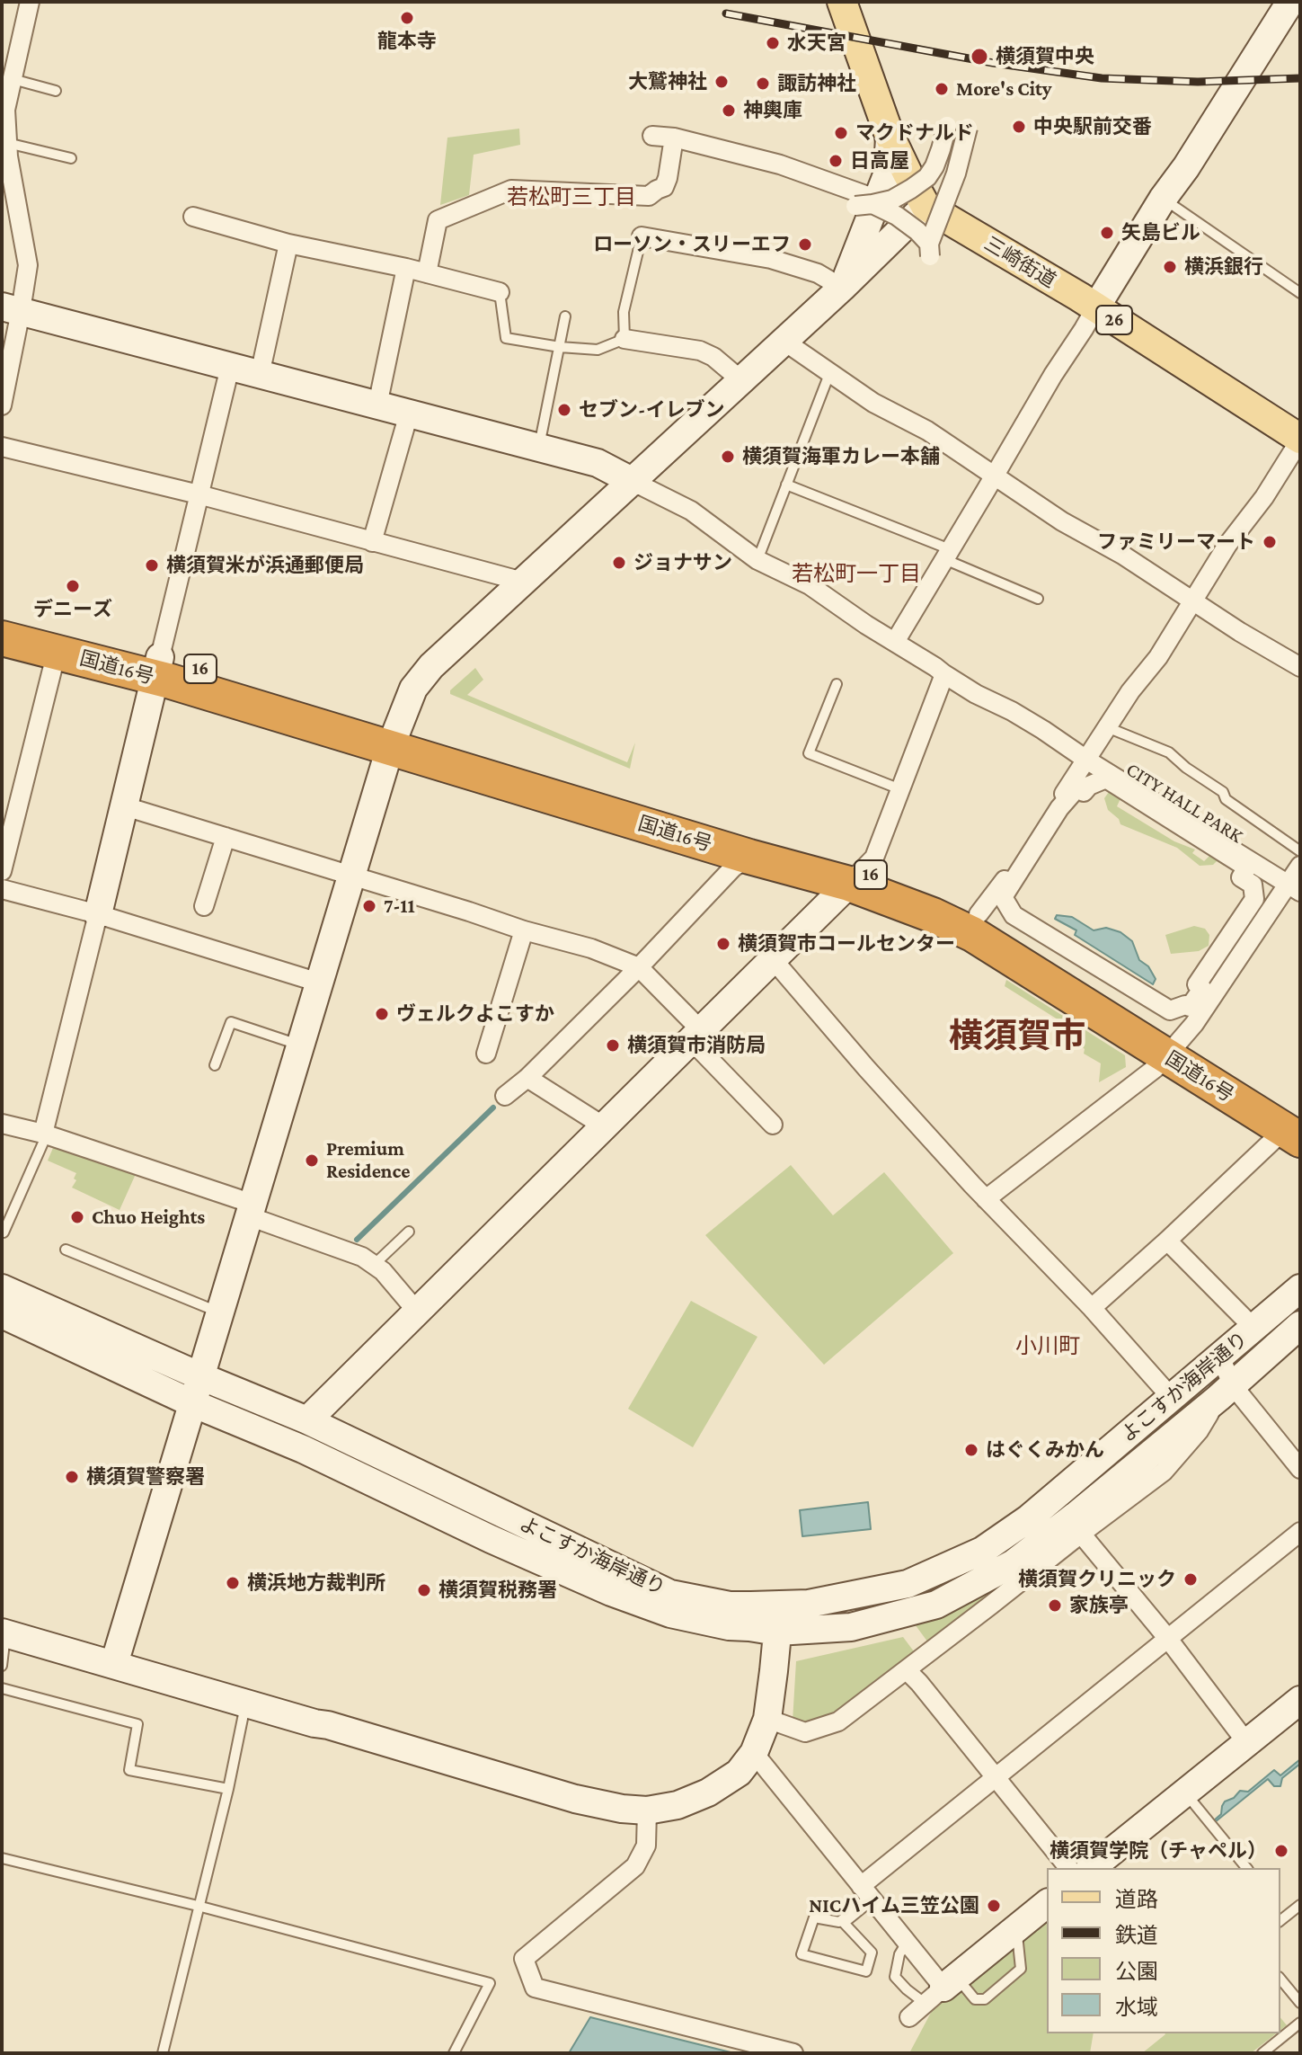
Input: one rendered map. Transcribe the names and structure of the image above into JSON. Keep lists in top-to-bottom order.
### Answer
{
  "streets": {
    "highway": ["国道16号", "16"],
    "main road": ["三崎街道", "26"],
    "street": ["CITY HALL PARK", "よこすか海岸通り"]
  },
  "crossings": [
    ["国道16号", "CITY HALL PARK"]
  ],
  "districts": [
    "若松町三丁目",
    "若松町一丁目",
    "横須賀市",
    "小川町"
  ],
  "places": [
    "龍本寺",
    "水天宮",
    "横須賀中央",
    "大鷲神社",
    "諏訪神社",
    "More's City",
    "神輿庫",
    "中央駅前交番",
    "マクドナルド",
    "日高屋",
    "矢島ビル",
    "ローソン・スリーエフ",
    "横浜銀行",
    "セブン-イレブン",
    "横須賀海軍カレー本舗",
    "ファミリーマート",
    "ジョナサン",
    "横須賀米が浜通郵便局",
    "デニーズ",
    "7-11",
    "横須賀市コールセンター",
    "ヴェルクよこすか",
    "横須賀市消防局",
    "Premium Residence",
    "Chuo Heights",
    "はぐくみかん",
    "横須賀警察署",
    "横須賀クリニック",
    "横浜地方裁判所",
    "横須賀税務署",
    "家族亭",
    "横須賀学院（チャペル）",
    "NICハイム三笠公園"
  ],
  "legend": [
    "道路",
    "鉄道",
    "公園",
    "水域"
  ]
}
